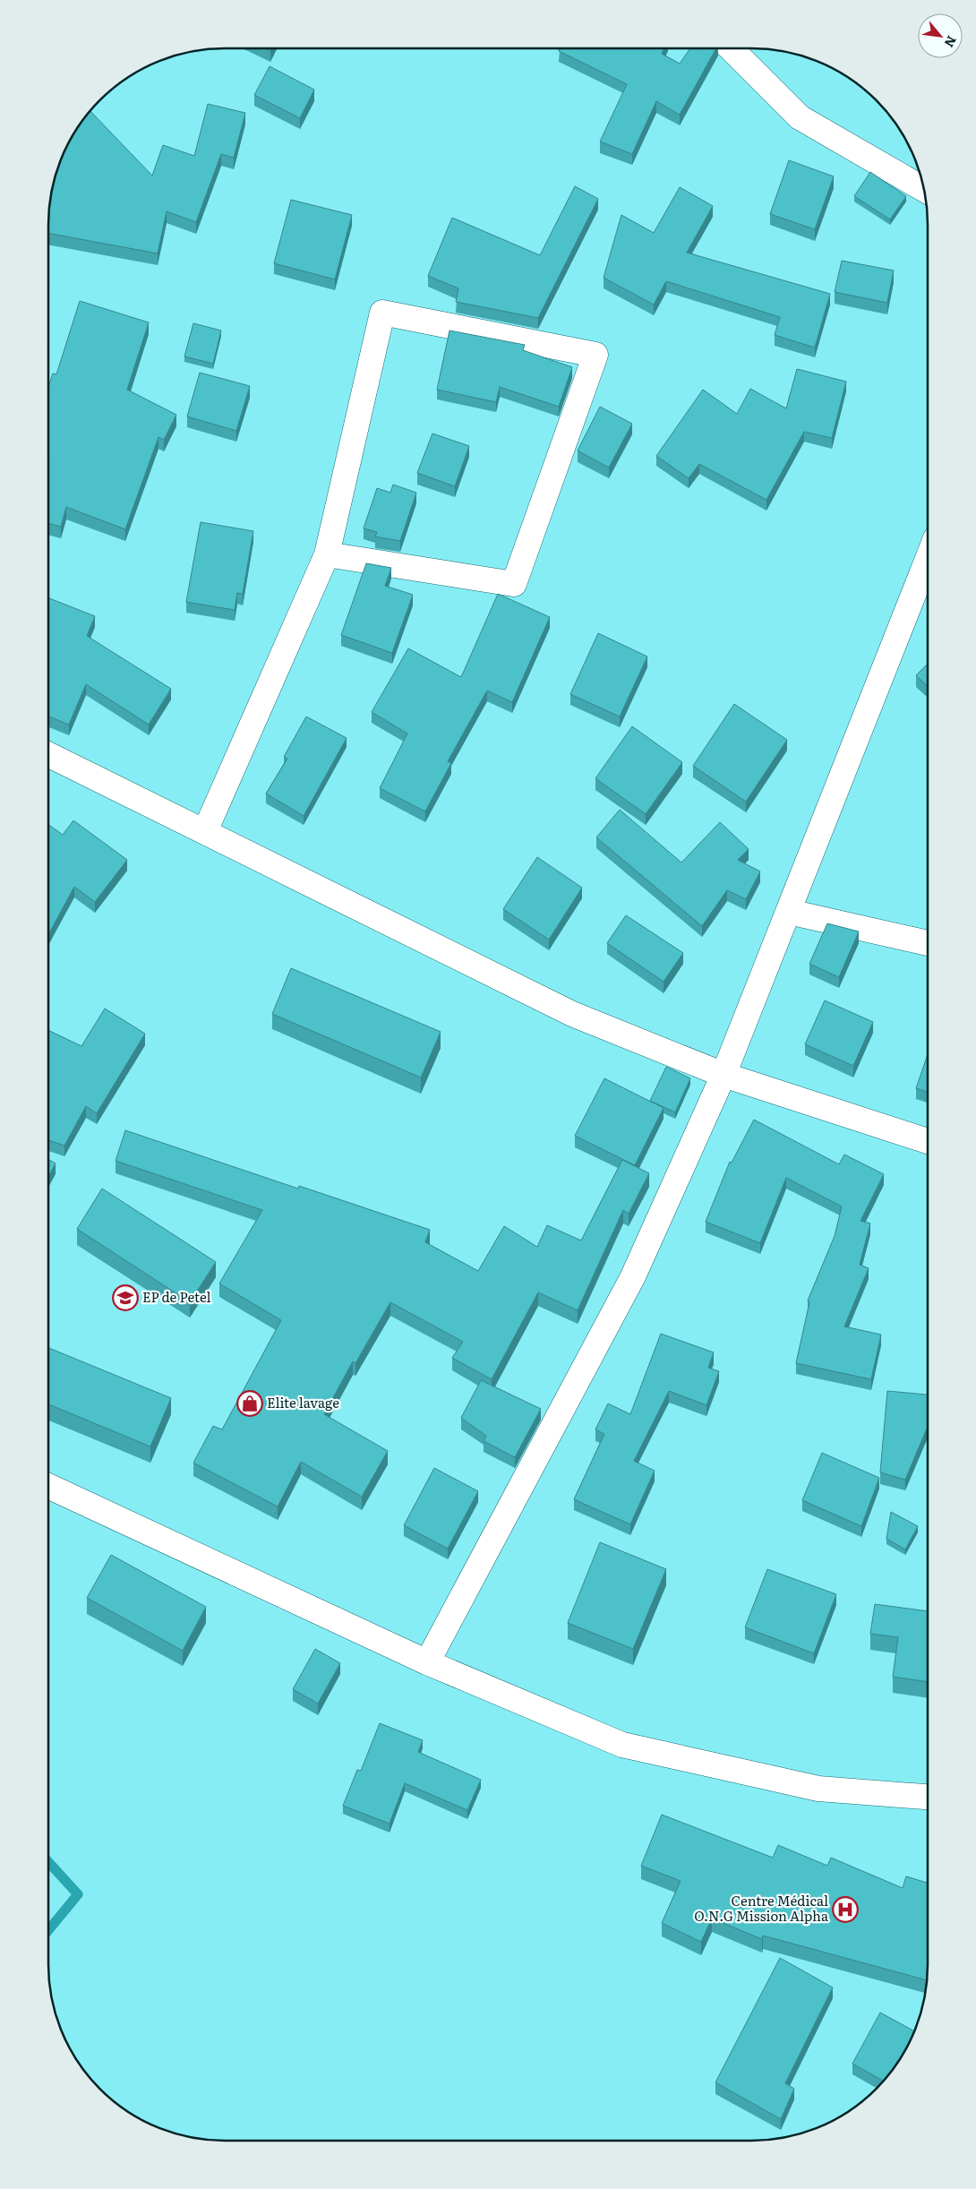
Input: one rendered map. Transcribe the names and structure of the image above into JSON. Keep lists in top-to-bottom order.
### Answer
{
  "places": {
    "school or university": ["EP de Petel"],
    "shop": ["Elite lavage"],
    "hospital": ["Centre Médical O.N.G Mission Alpha"]
  },
  "north": "bottom right"
}
